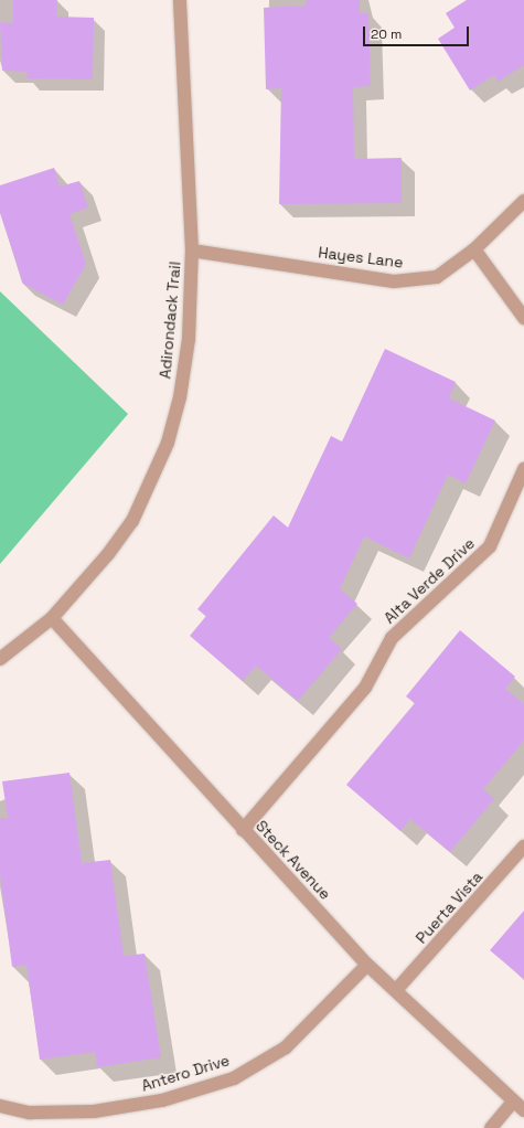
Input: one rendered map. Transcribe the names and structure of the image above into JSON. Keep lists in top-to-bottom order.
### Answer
{
  "streets": {
    "street": [
      "Hayes Lane",
      "Adirondack Trail",
      "Alta Verde Drive",
      "Steck Avenue",
      "Puerta Vista",
      "Antero Drive"
    ]
  },
  "crossings": [
    ["Hayes Lane", "Adirondack Trail"],
    ["Adirondack Trail", "Steck Avenue"],
    ["Alta Verde Drive", "Steck Avenue"],
    ["Steck Avenue", "Puerta Vista"],
    ["Steck Avenue", "Antero Drive"]
  ],
  "scale_bar": "20 m"
}
